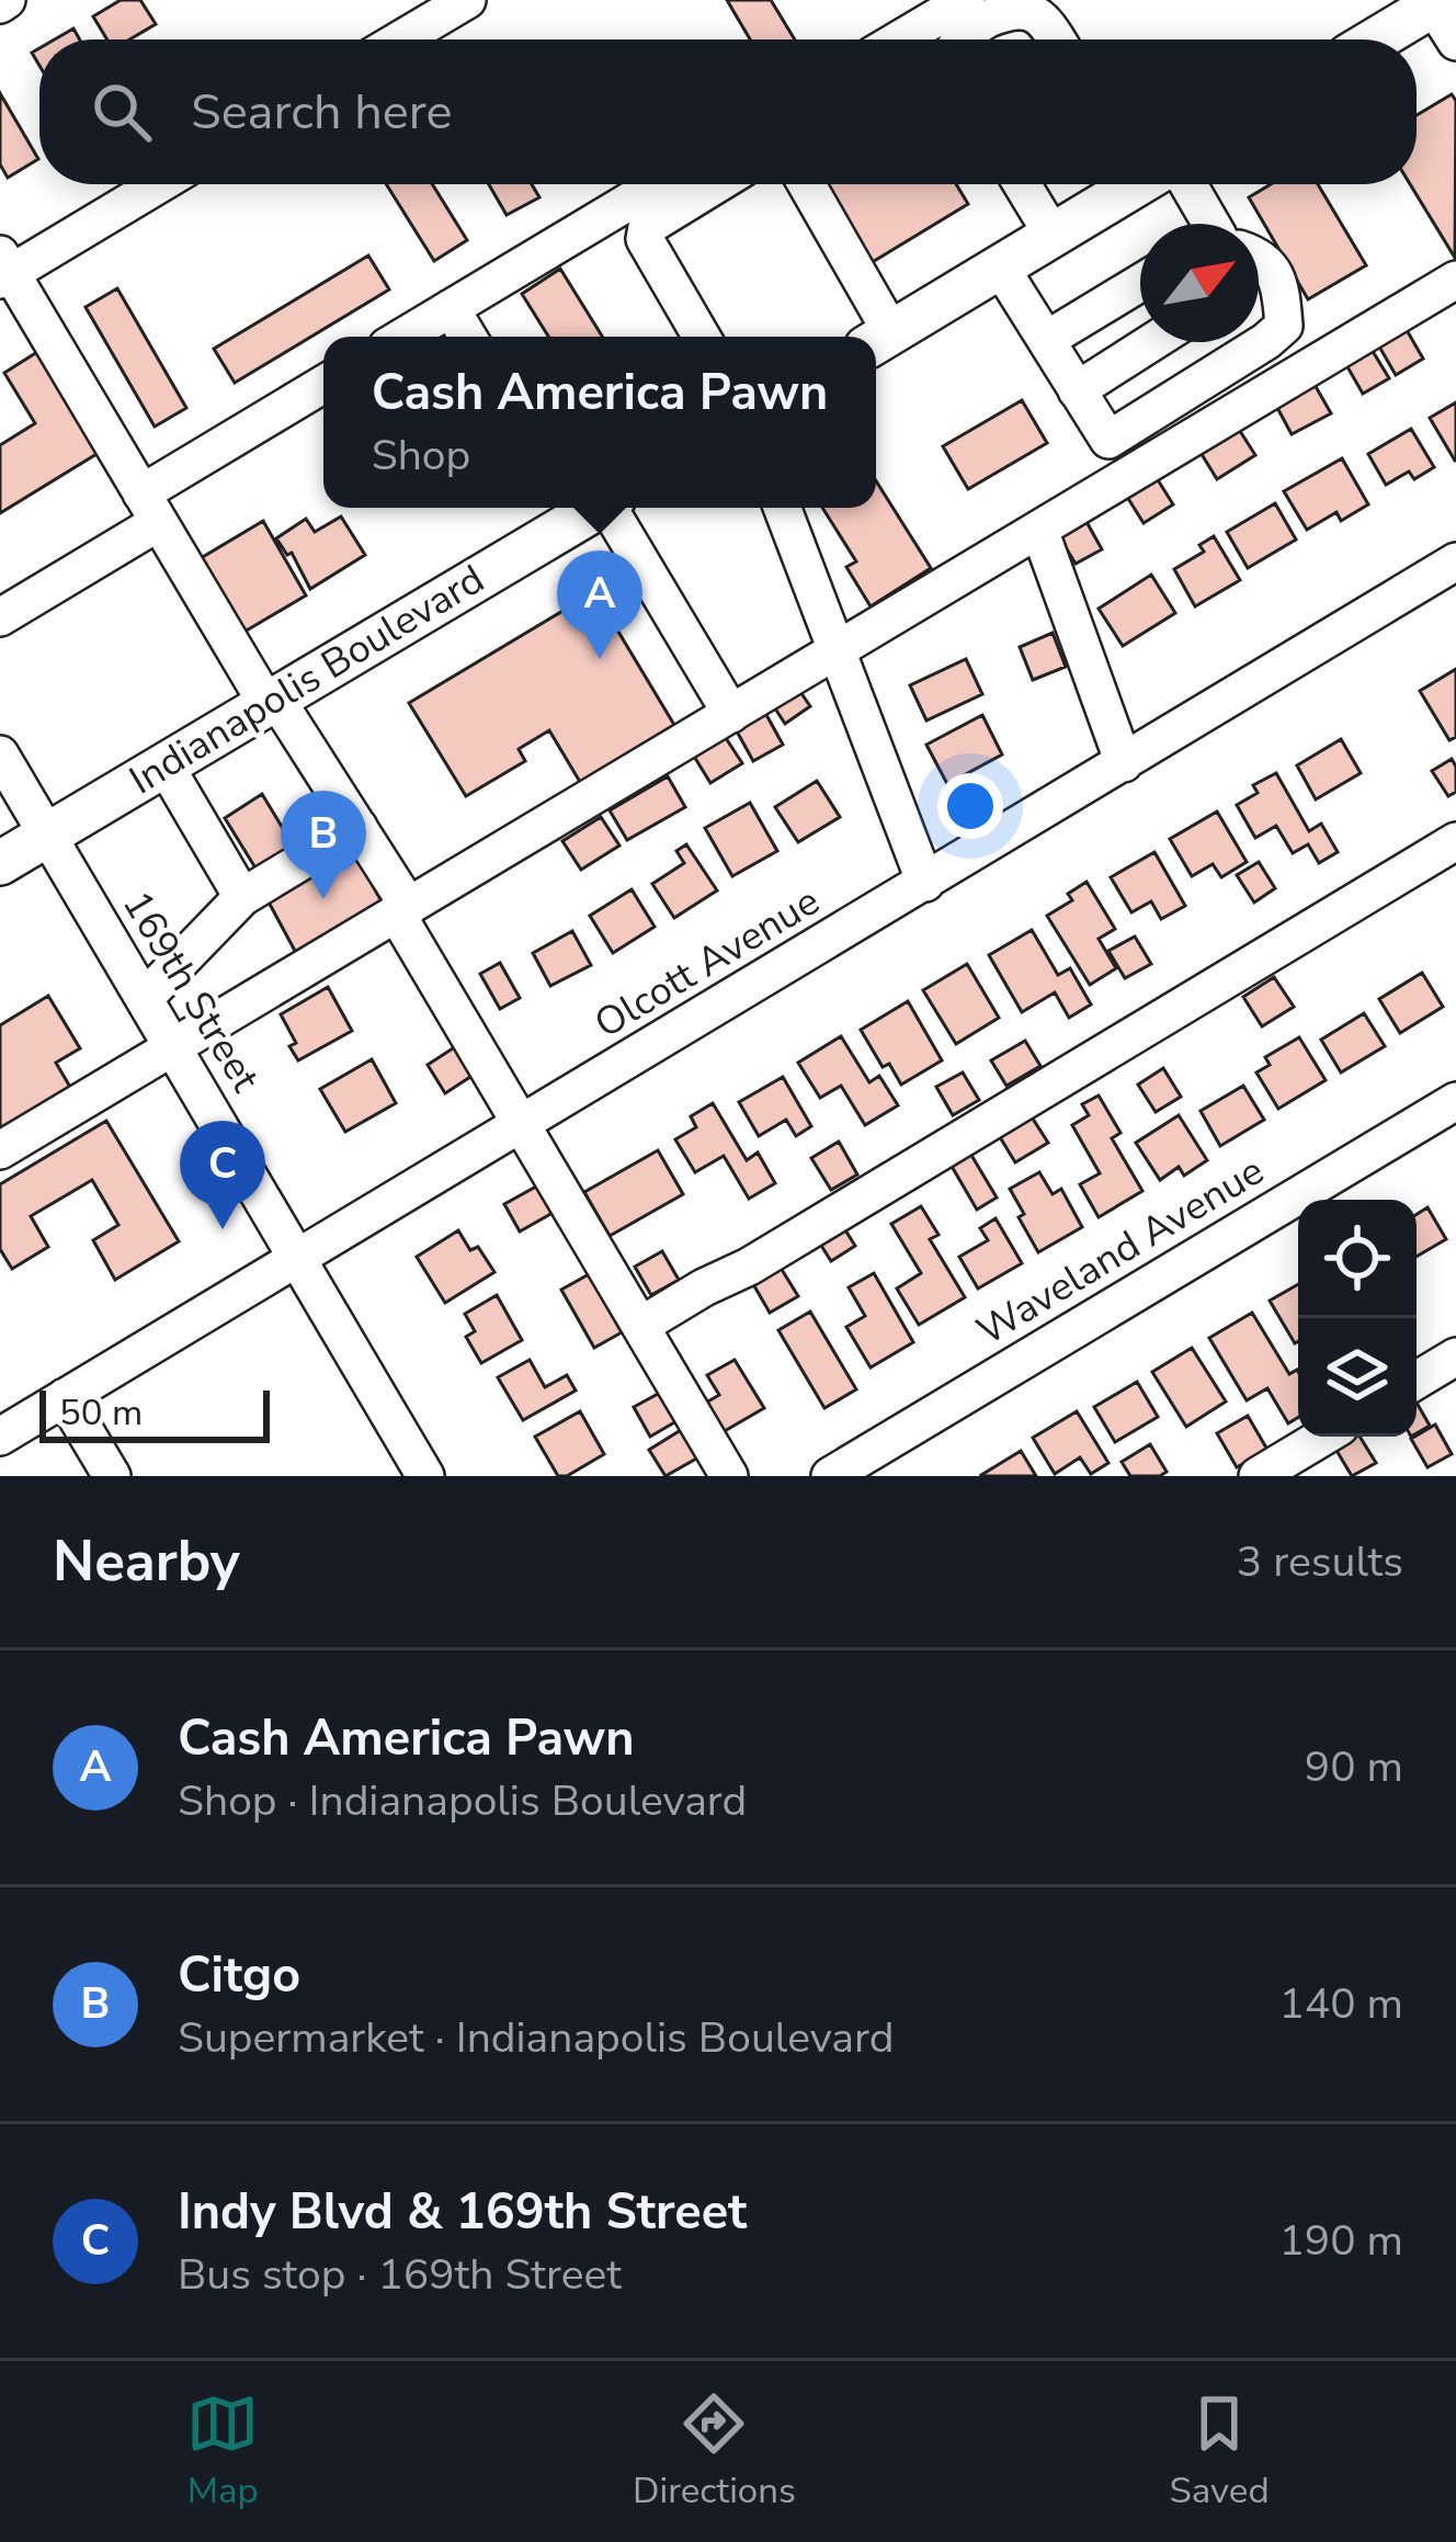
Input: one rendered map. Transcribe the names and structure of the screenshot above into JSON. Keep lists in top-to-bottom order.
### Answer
{
  "streets": {
    "main road": ["Indianapolis Boulevard"],
    "street": ["Olcott Avenue", "169th Street", "Waveland Avenue"]
  },
  "crossings": [
    ["Indianapolis Boulevard", "169th Street"],
    ["Olcott Avenue", "169th Street"]
  ],
  "scale_bar": "50 m",
  "north": "top right",
  "page": {
    "search": "Search here",
    "popup": ["Cash America Pawn", "Shop"],
    "pins": ["A", "B", "C"],
    "scale": "50 m",
    "heading": ["Nearby", "3 results"],
    "list": [
      {
        "mark": "A",
        "name": "Cash America Pawn",
        "note": "Shop · Indianapolis Boulevard",
        "value": "90 m"
      },
      {
        "mark": "B",
        "name": "Citgo",
        "note": "Supermarket · Indianapolis Boulevard",
        "value": "140 m"
      },
      {
        "mark": "C",
        "name": "Indy Blvd & 169th Street",
        "note": "Bus stop · 169th Street",
        "value": "190 m"
      }
    ],
    "nav": ["Map", "Directions", "Saved"]
  }
}
